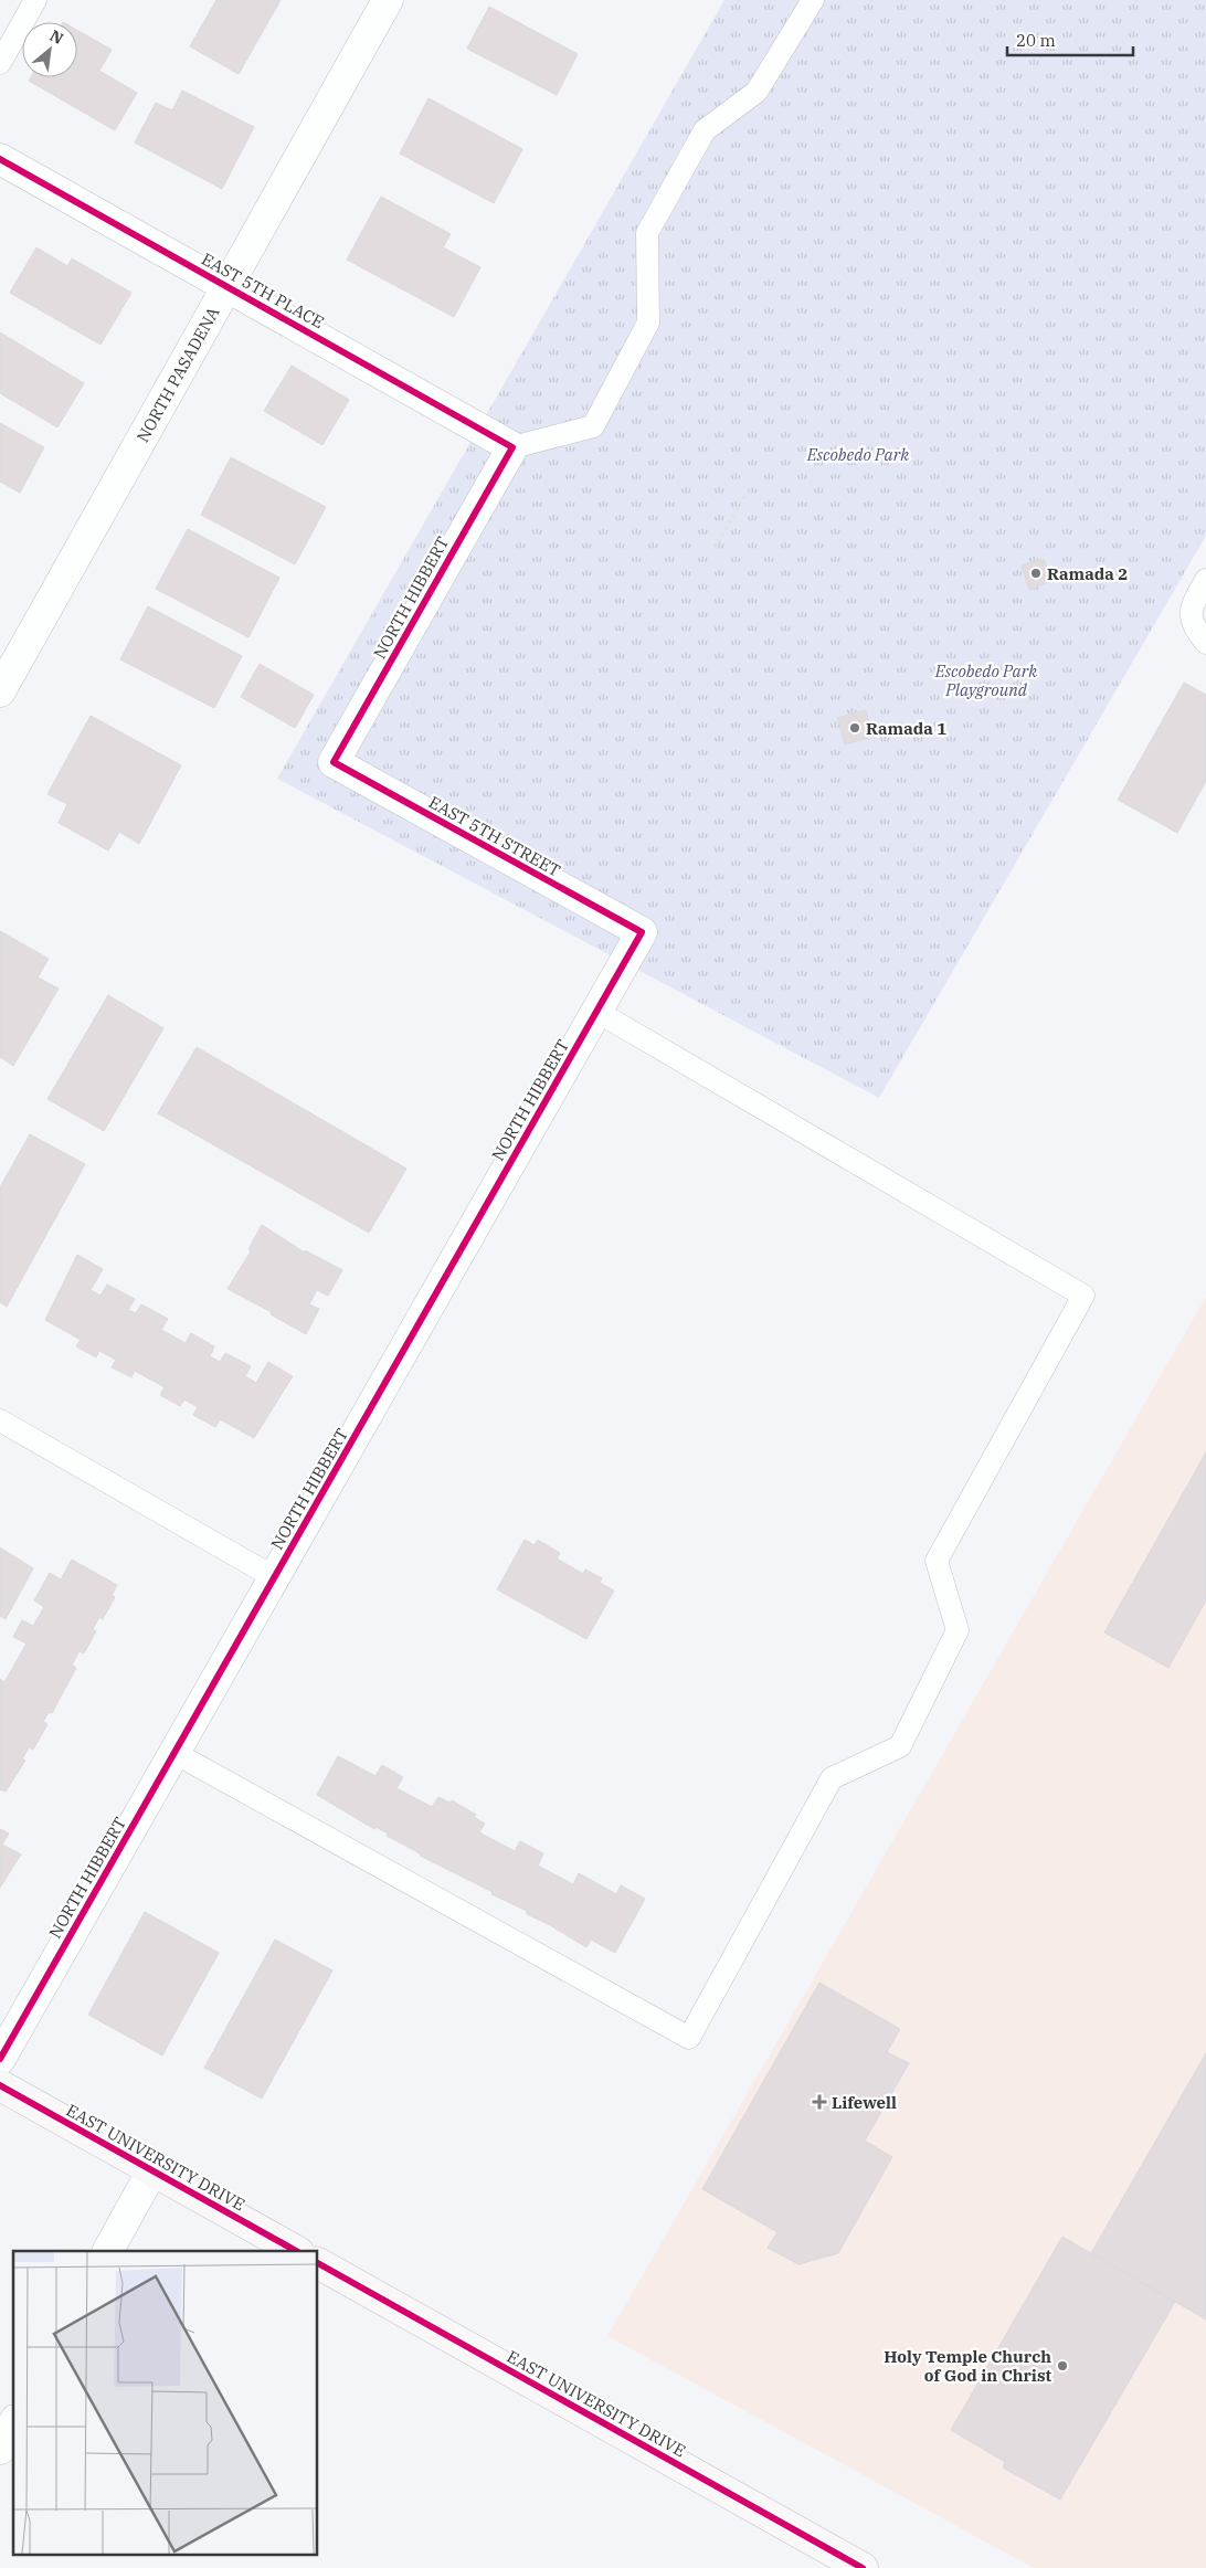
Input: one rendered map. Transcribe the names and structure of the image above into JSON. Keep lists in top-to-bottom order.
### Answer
{
  "streets": {
    "main road": ["EAST UNIVERSITY DRIVE"],
    "street": [
      "EAST 5TH PLACE",
      "NORTH PASADENA",
      "NORTH HIBBERT",
      "EAST 5TH STREET"
    ]
  },
  "crossings": [
    ["EAST 5TH PLACE", "NORTH PASADENA"],
    ["EAST 5TH PLACE", "NORTH HIBBERT"],
    ["NORTH HIBBERT", "EAST 5TH STREET"]
  ],
  "parks": ["Escobedo Park", "Escobedo Park Playground"],
  "places": {
    "other": ["Ramada 2", "Ramada 1", "Holy Temple Church of God in Christ"],
    "health": ["Lifewell"]
  },
  "scale_bar": "20 m",
  "north": "top right"
}
